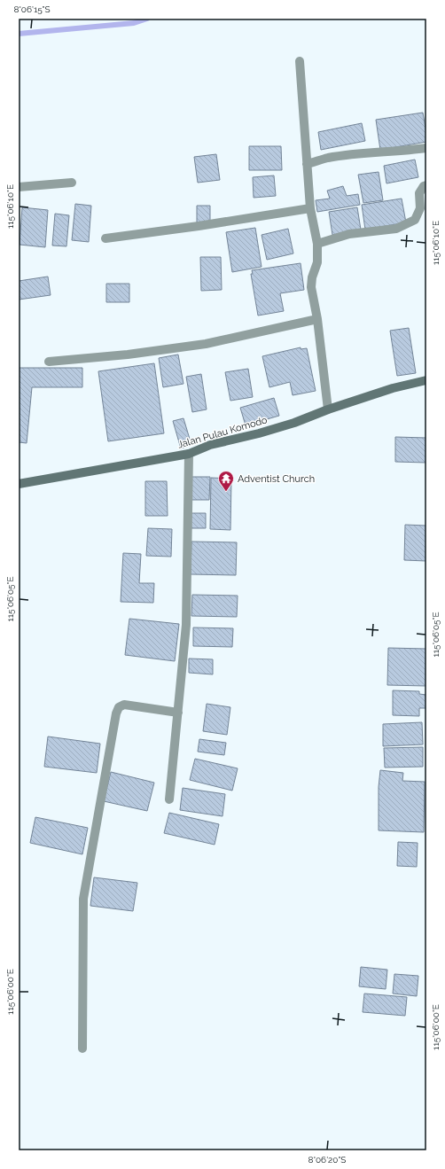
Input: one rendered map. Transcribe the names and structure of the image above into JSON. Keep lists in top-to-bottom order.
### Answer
{
  "streets": {
    "street": ["Jalan Pulau Komodo"]
  },
  "places": {
    "temple": ["Adventist Church"]
  },
  "coordinates": [
    "8°06'15\"S",
    "115°06'10\"E",
    "115°06'05\"E",
    "115°06'00\"E",
    "8°06'20\"S"
  ]
}
